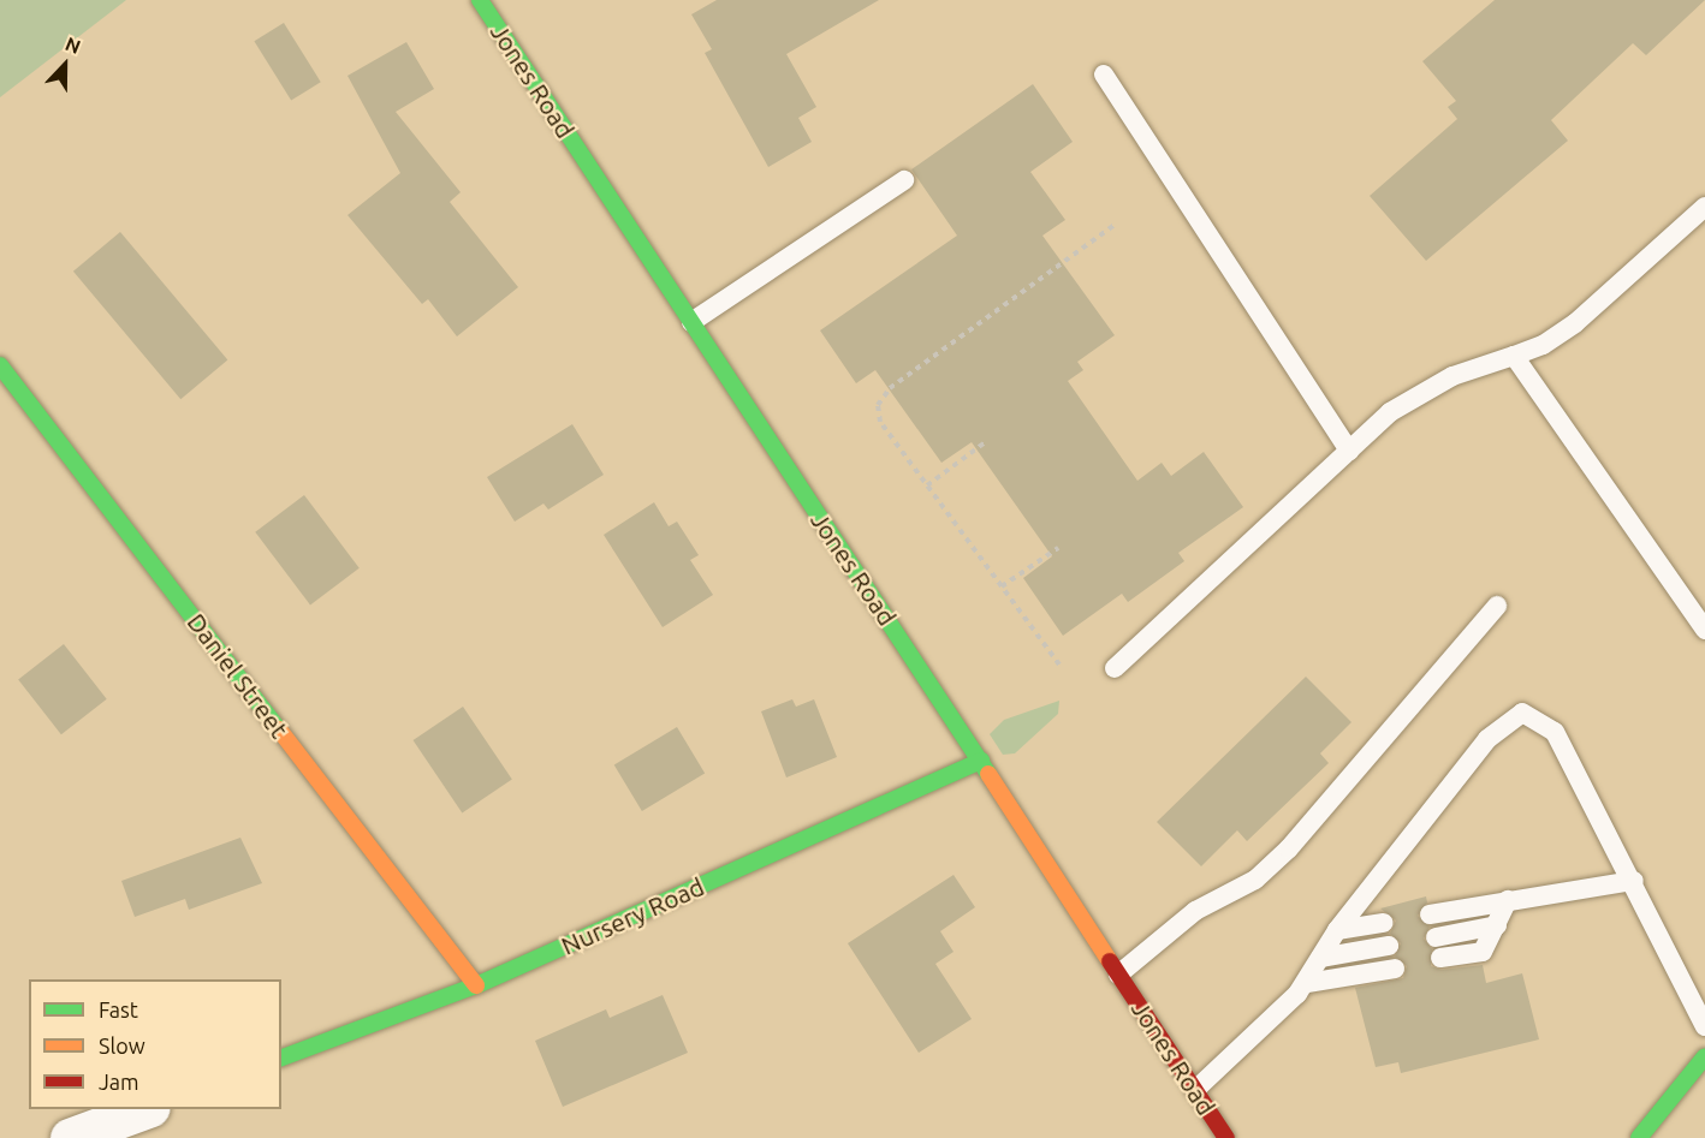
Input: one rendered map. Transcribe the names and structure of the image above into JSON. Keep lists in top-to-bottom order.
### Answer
{
  "streets": {
    "street": ["Jones Road", "Daniel Street", "Nursery Road"]
  },
  "crossings": [
    ["Jones Road", "Nursery Road"],
    ["Daniel Street", "Nursery Road"]
  ],
  "legend": ["Fast", "Slow", "Jam"],
  "north": "top"
}
